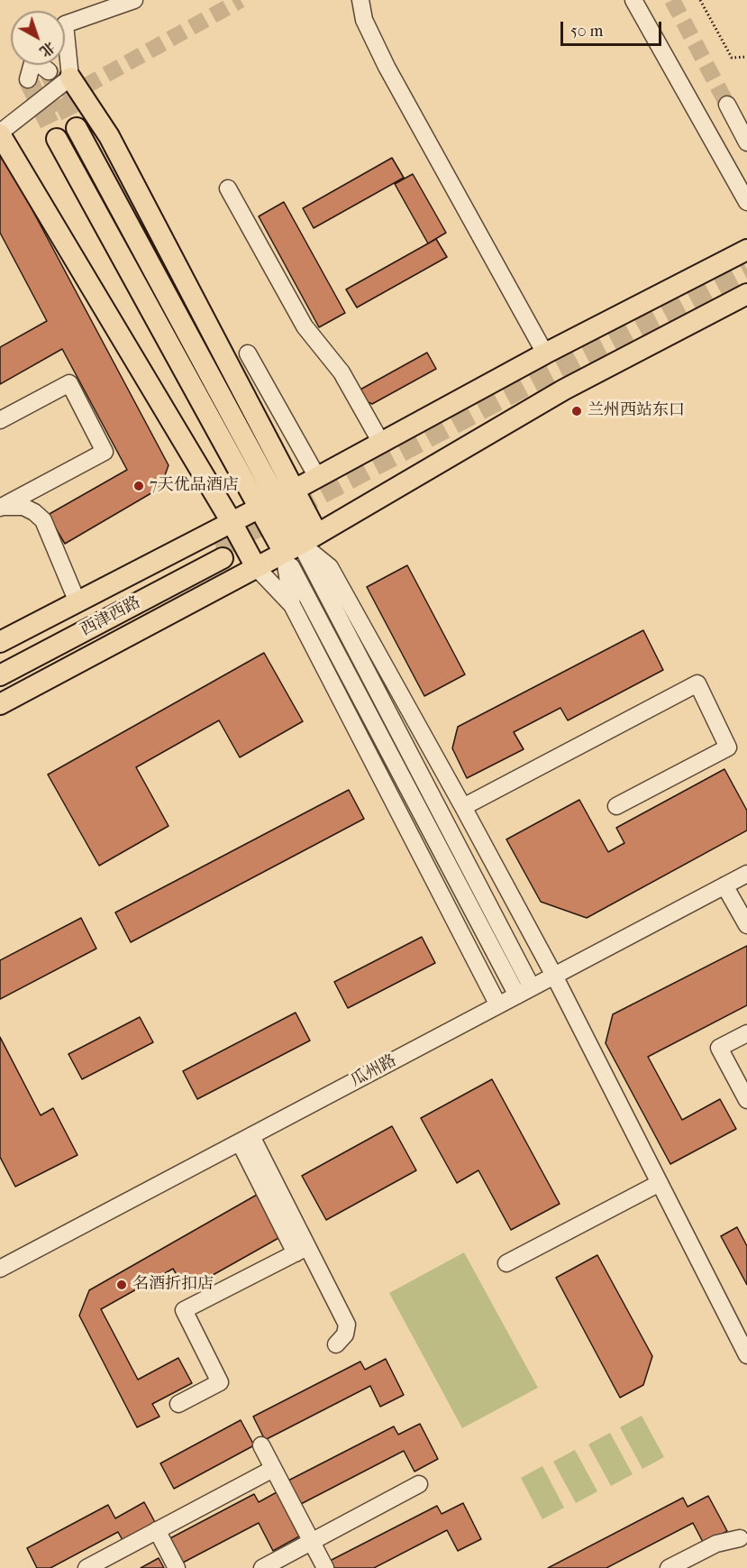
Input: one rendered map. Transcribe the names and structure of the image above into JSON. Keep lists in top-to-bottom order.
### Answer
{
  "streets": {
    "main road": ["西津西路"],
    "street": ["瓜州路"]
  },
  "places": ["兰州西站东口", "7天优品酒店", "名酒折扣店"],
  "scale_bar": "50 m",
  "north": "bottom right"
}
